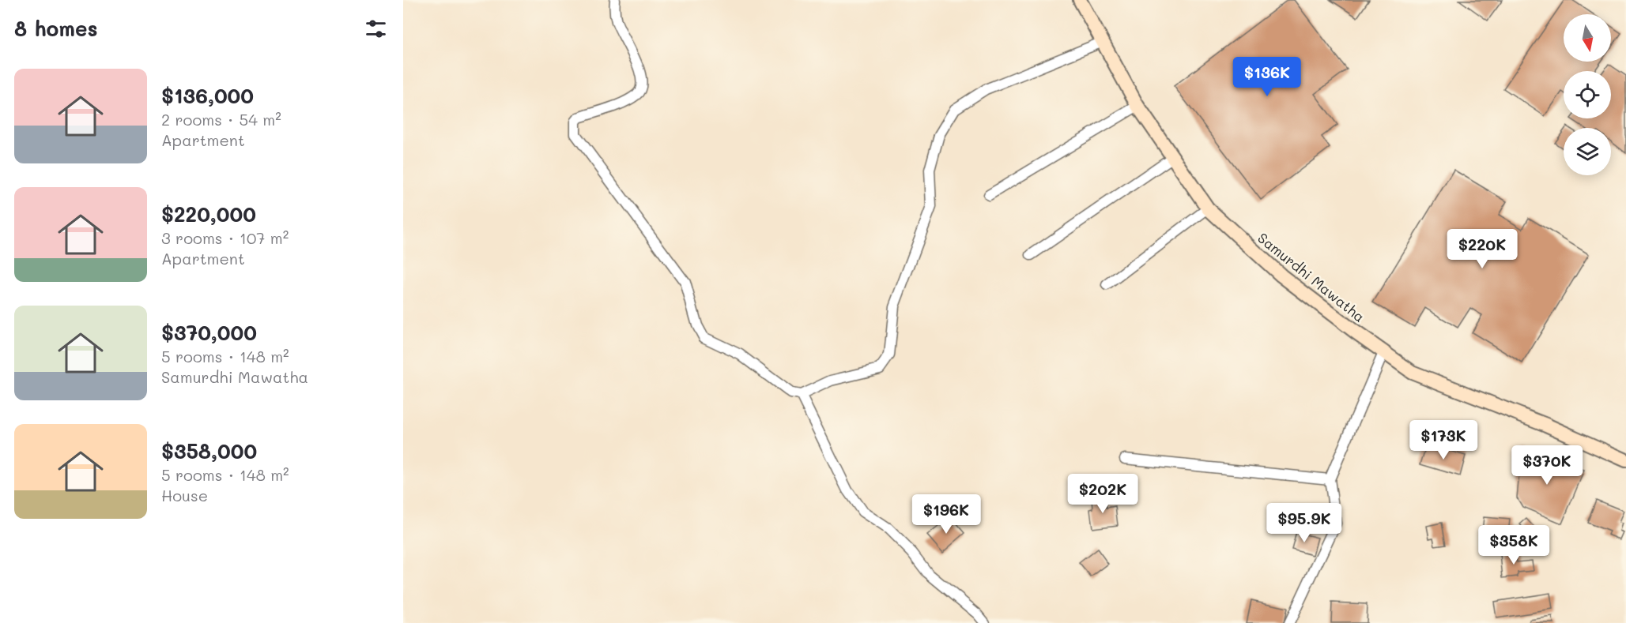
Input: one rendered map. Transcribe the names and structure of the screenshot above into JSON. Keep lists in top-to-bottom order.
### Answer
{
  "streets": {
    "main road": ["Samurdhi Mawatha"]
  },
  "north": "bottom",
  "page": {
    "heading": "8 homes",
    "list": [
      {
        "name": "$136,000",
        "note": "2 rooms · 54 m² · Apartment"
      },
      {
        "name": "$220,000",
        "note": "3 rooms · 107 m² · Apartment"
      },
      {
        "name": "$370,000",
        "note": "5 rooms · 148 m² · Samurdhi Mawatha"
      },
      {
        "name": "$358,000",
        "note": "5 rooms · 148 m² · House"
      }
    ],
    "price": [
      "$136K",
      "$220K",
      "$173K",
      "$370K",
      "$202K",
      "$196K",
      "$95.9K",
      "$358K"
    ]
  }
}
